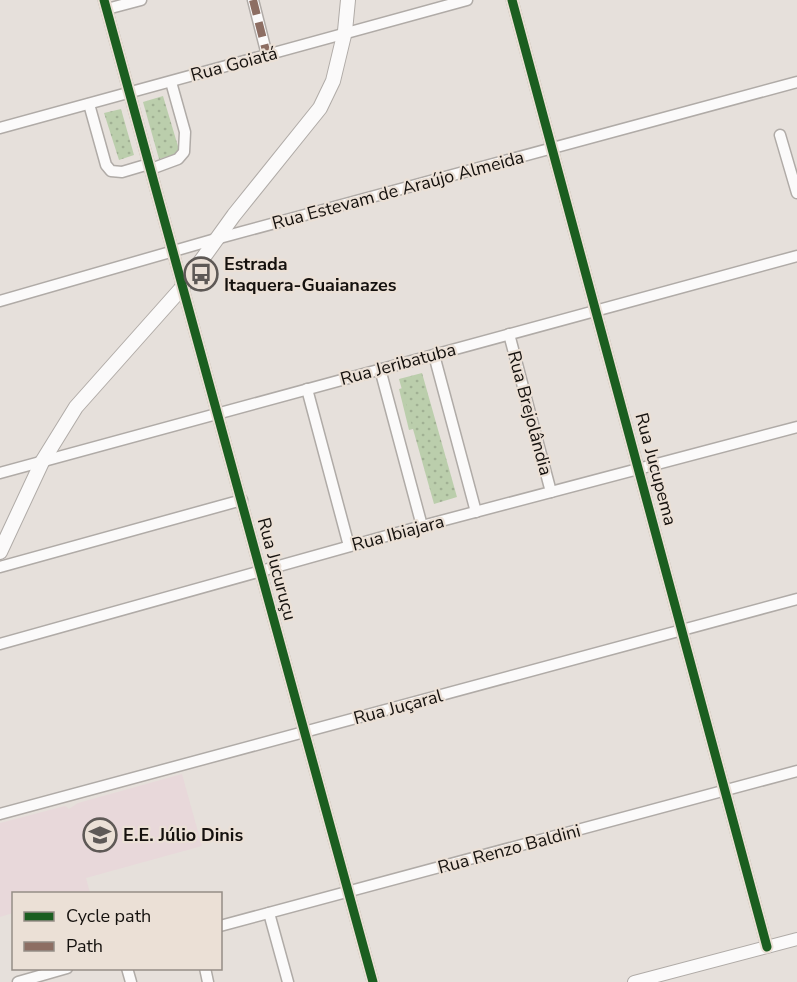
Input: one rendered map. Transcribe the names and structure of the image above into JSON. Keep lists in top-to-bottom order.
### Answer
{
  "streets": {
    "street": [
      "Rua Goiatá",
      "Rua Estevam de Araújo Almeida",
      "Rua Jeribatuba",
      "Rua Brejolândia",
      "Rua Jucupema",
      "Rua Ibiajara",
      "Rua Jucuruçu",
      "Rua Juçaral",
      "Rua Renzo Baldini"
    ]
  },
  "crossings": [
    ["Rua Goiatá", "Rua Jucuruçu"],
    ["Rua Estevam de Araújo Almeida", "Rua Jucupema"],
    ["Rua Estevam de Araújo Almeida", "Rua Jucuruçu"],
    ["Rua Jeribatuba", "Rua Brejolândia"],
    ["Rua Jeribatuba", "Rua Jucupema"],
    ["Rua Jeribatuba", "Rua Jucuruçu"],
    ["Rua Brejolândia", "Rua Ibiajara"],
    ["Rua Jucupema", "Rua Ibiajara"],
    ["Rua Jucupema", "Rua Juçaral"],
    ["Rua Jucupema", "Rua Renzo Baldini"],
    ["Rua Ibiajara", "Rua Jucuruçu"],
    ["Rua Jucuruçu", "Rua Juçaral"],
    ["Rua Jucuruçu", "Rua Renzo Baldini"]
  ],
  "places": {
    "bus stop": ["Estrada Itaquera-Guaianazes"],
    "school or university": ["E.E. Júlio Dinis"]
  },
  "legend": ["Cycle path", "Path"]
}
